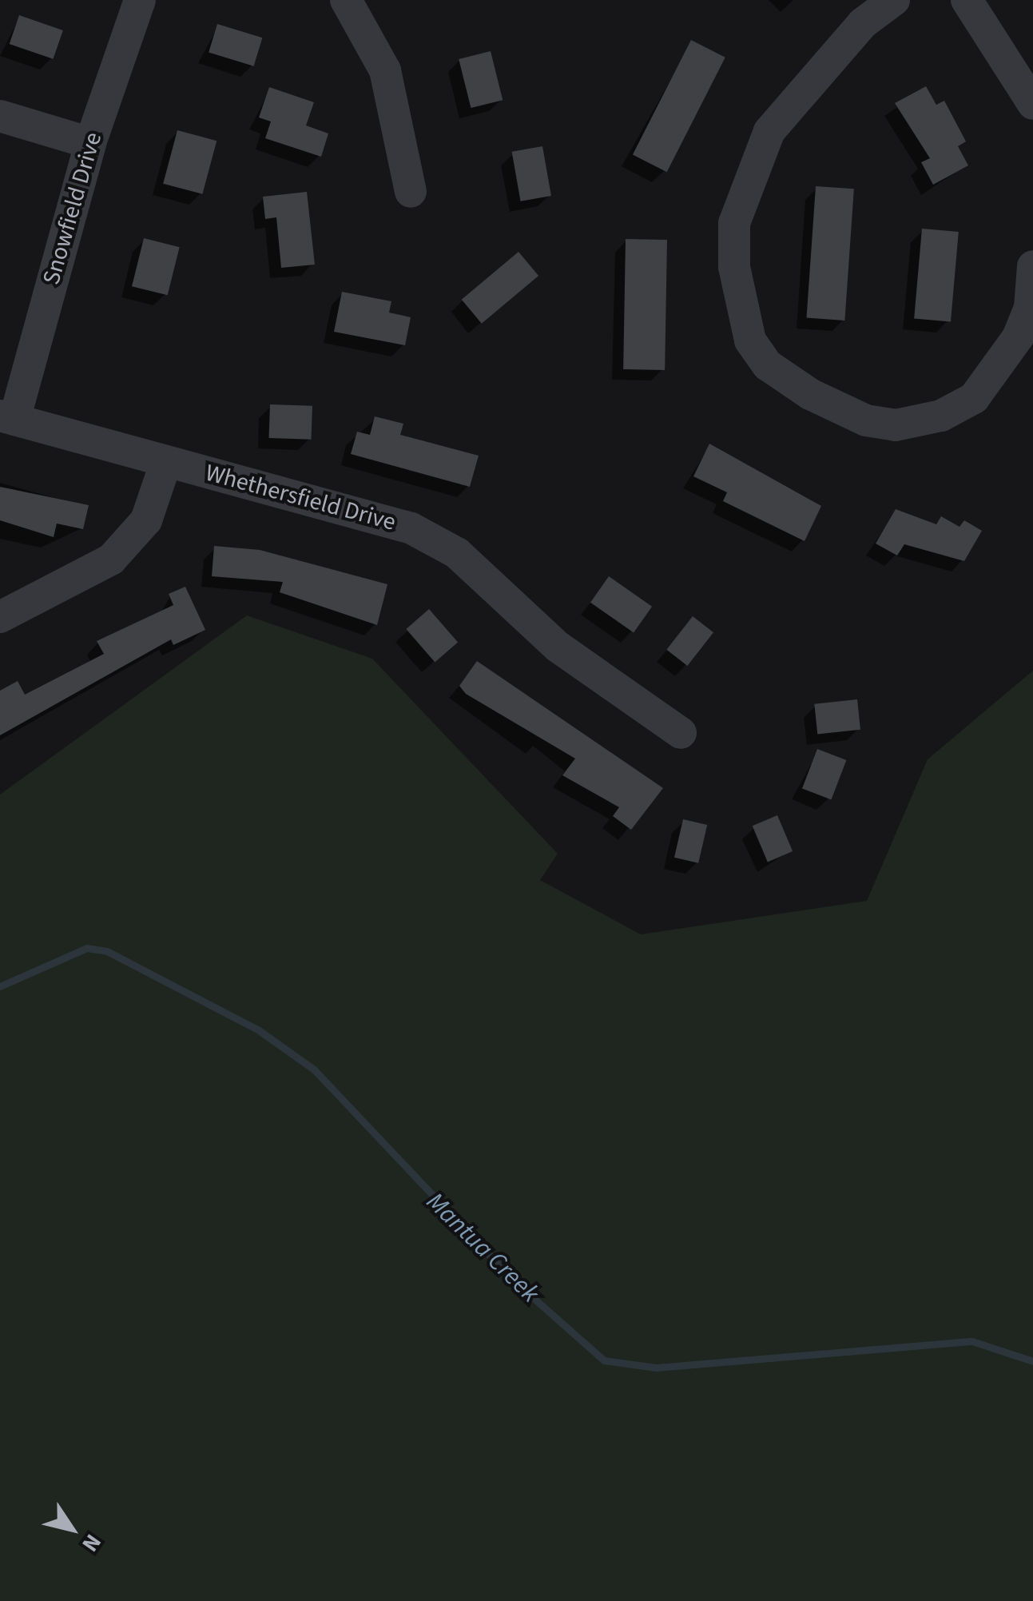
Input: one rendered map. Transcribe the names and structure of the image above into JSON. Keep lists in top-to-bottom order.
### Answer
{
  "streets": {
    "street": ["Snowfield Drive", "Whethersfield Drive"]
  },
  "crossings": [
    ["Snowfield Drive", "Whethersfield Drive"]
  ],
  "water": ["Mantua Creek"],
  "north": "bottom right"
}
